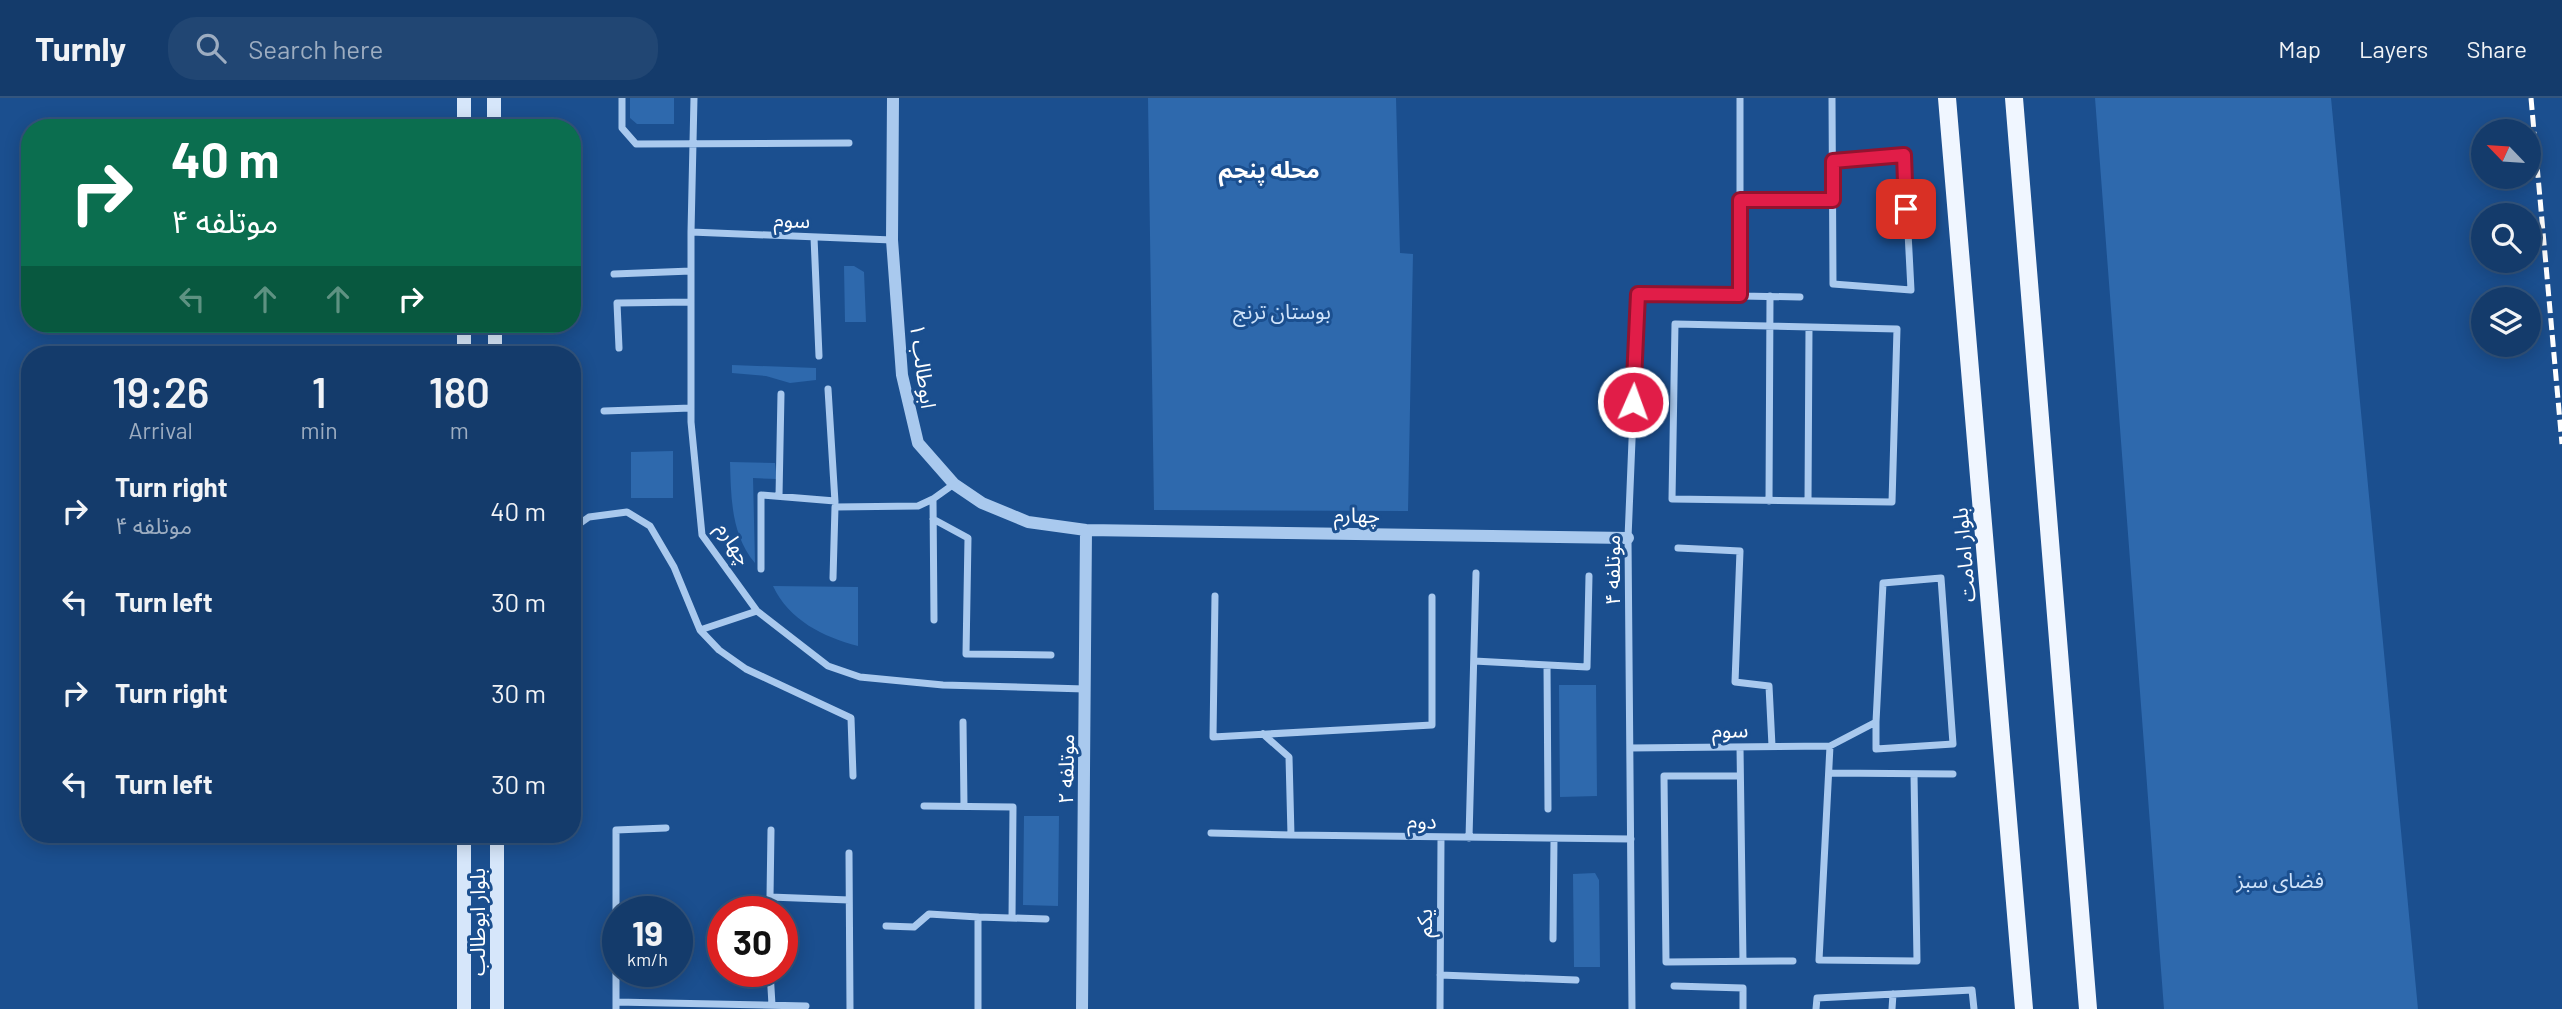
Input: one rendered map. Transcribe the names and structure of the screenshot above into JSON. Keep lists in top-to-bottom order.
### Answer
{
  "streets": {
    "main road": ["بلوار امامت", "بلوار ابوطالب"],
    "street": [
      "سوم",
      "ابوطالب ۱",
      "چهارم",
      "موتلفه ۴",
      "موتلفه ۲",
      "دوم",
      "یکم"
    ]
  },
  "crossings": [
    ["سوم", "ابوطالب ۱"],
    ["سوم", "چهارم"],
    ["سوم", "موتلفه ۴"],
    ["ابوطالب ۱", "چهارم"],
    ["ابوطالب ۱", "موتلفه ۲"],
    ["چهارم", "موتلفه ۴"],
    ["چهارم", "موتلفه ۲"],
    ["موتلفه ۴", "دوم"],
    ["دوم", "یکم"]
  ],
  "districts": ["محله پنجم"],
  "parks": ["بوستان ترنج", "فضای سبز"],
  "north": "top left",
  "page": {
    "header": "Turnly",
    "search": "Search here",
    "nav": ["Map", "Layers", "Share"],
    "turn": ["40 m", "موتلفه ۴"],
    "eta": [
      "19:26",
      "Arrival",
      "1",
      "min",
      "180",
      "m"
    ],
    "list": [
      {
        "name": "Turn right",
        "note": "موتلفه ۴",
        "value": "40 m"
      },
      {
        "name": "Turn left",
        "value": "30 m"
      },
      {
        "name": "Turn right",
        "value": "30 m"
      },
      {
        "name": "Turn left",
        "value": "30 m"
      }
    ],
    "speed": "19 km/h",
    "limit": "30"
  }
}
